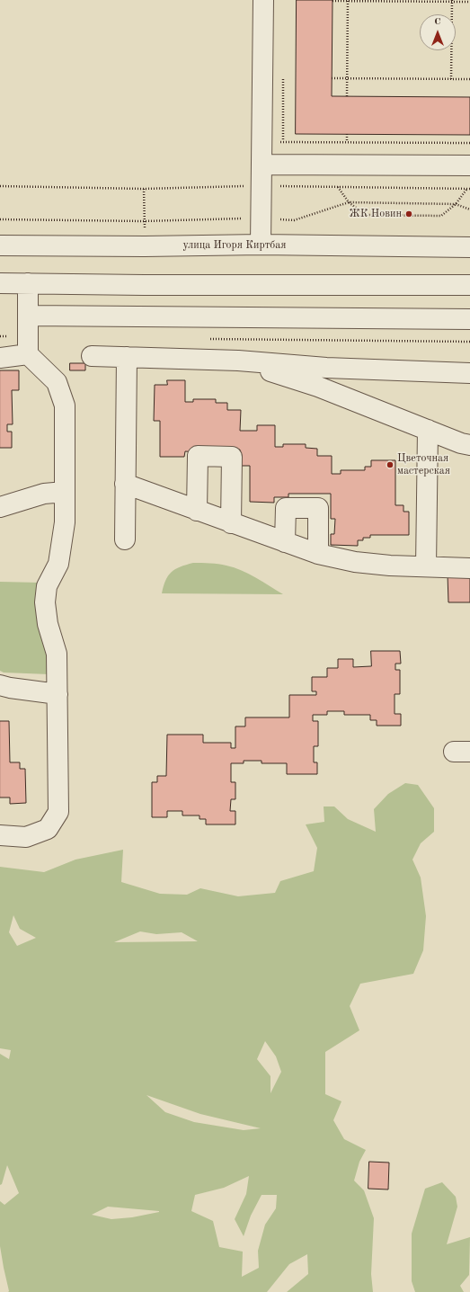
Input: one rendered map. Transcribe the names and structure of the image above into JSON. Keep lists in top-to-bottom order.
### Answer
{
  "streets": {
    "street": ["улица Игоря Киртбая"]
  },
  "places": ["ЖК Новин", "Цветочная мастерская"],
  "north": "top"
}
